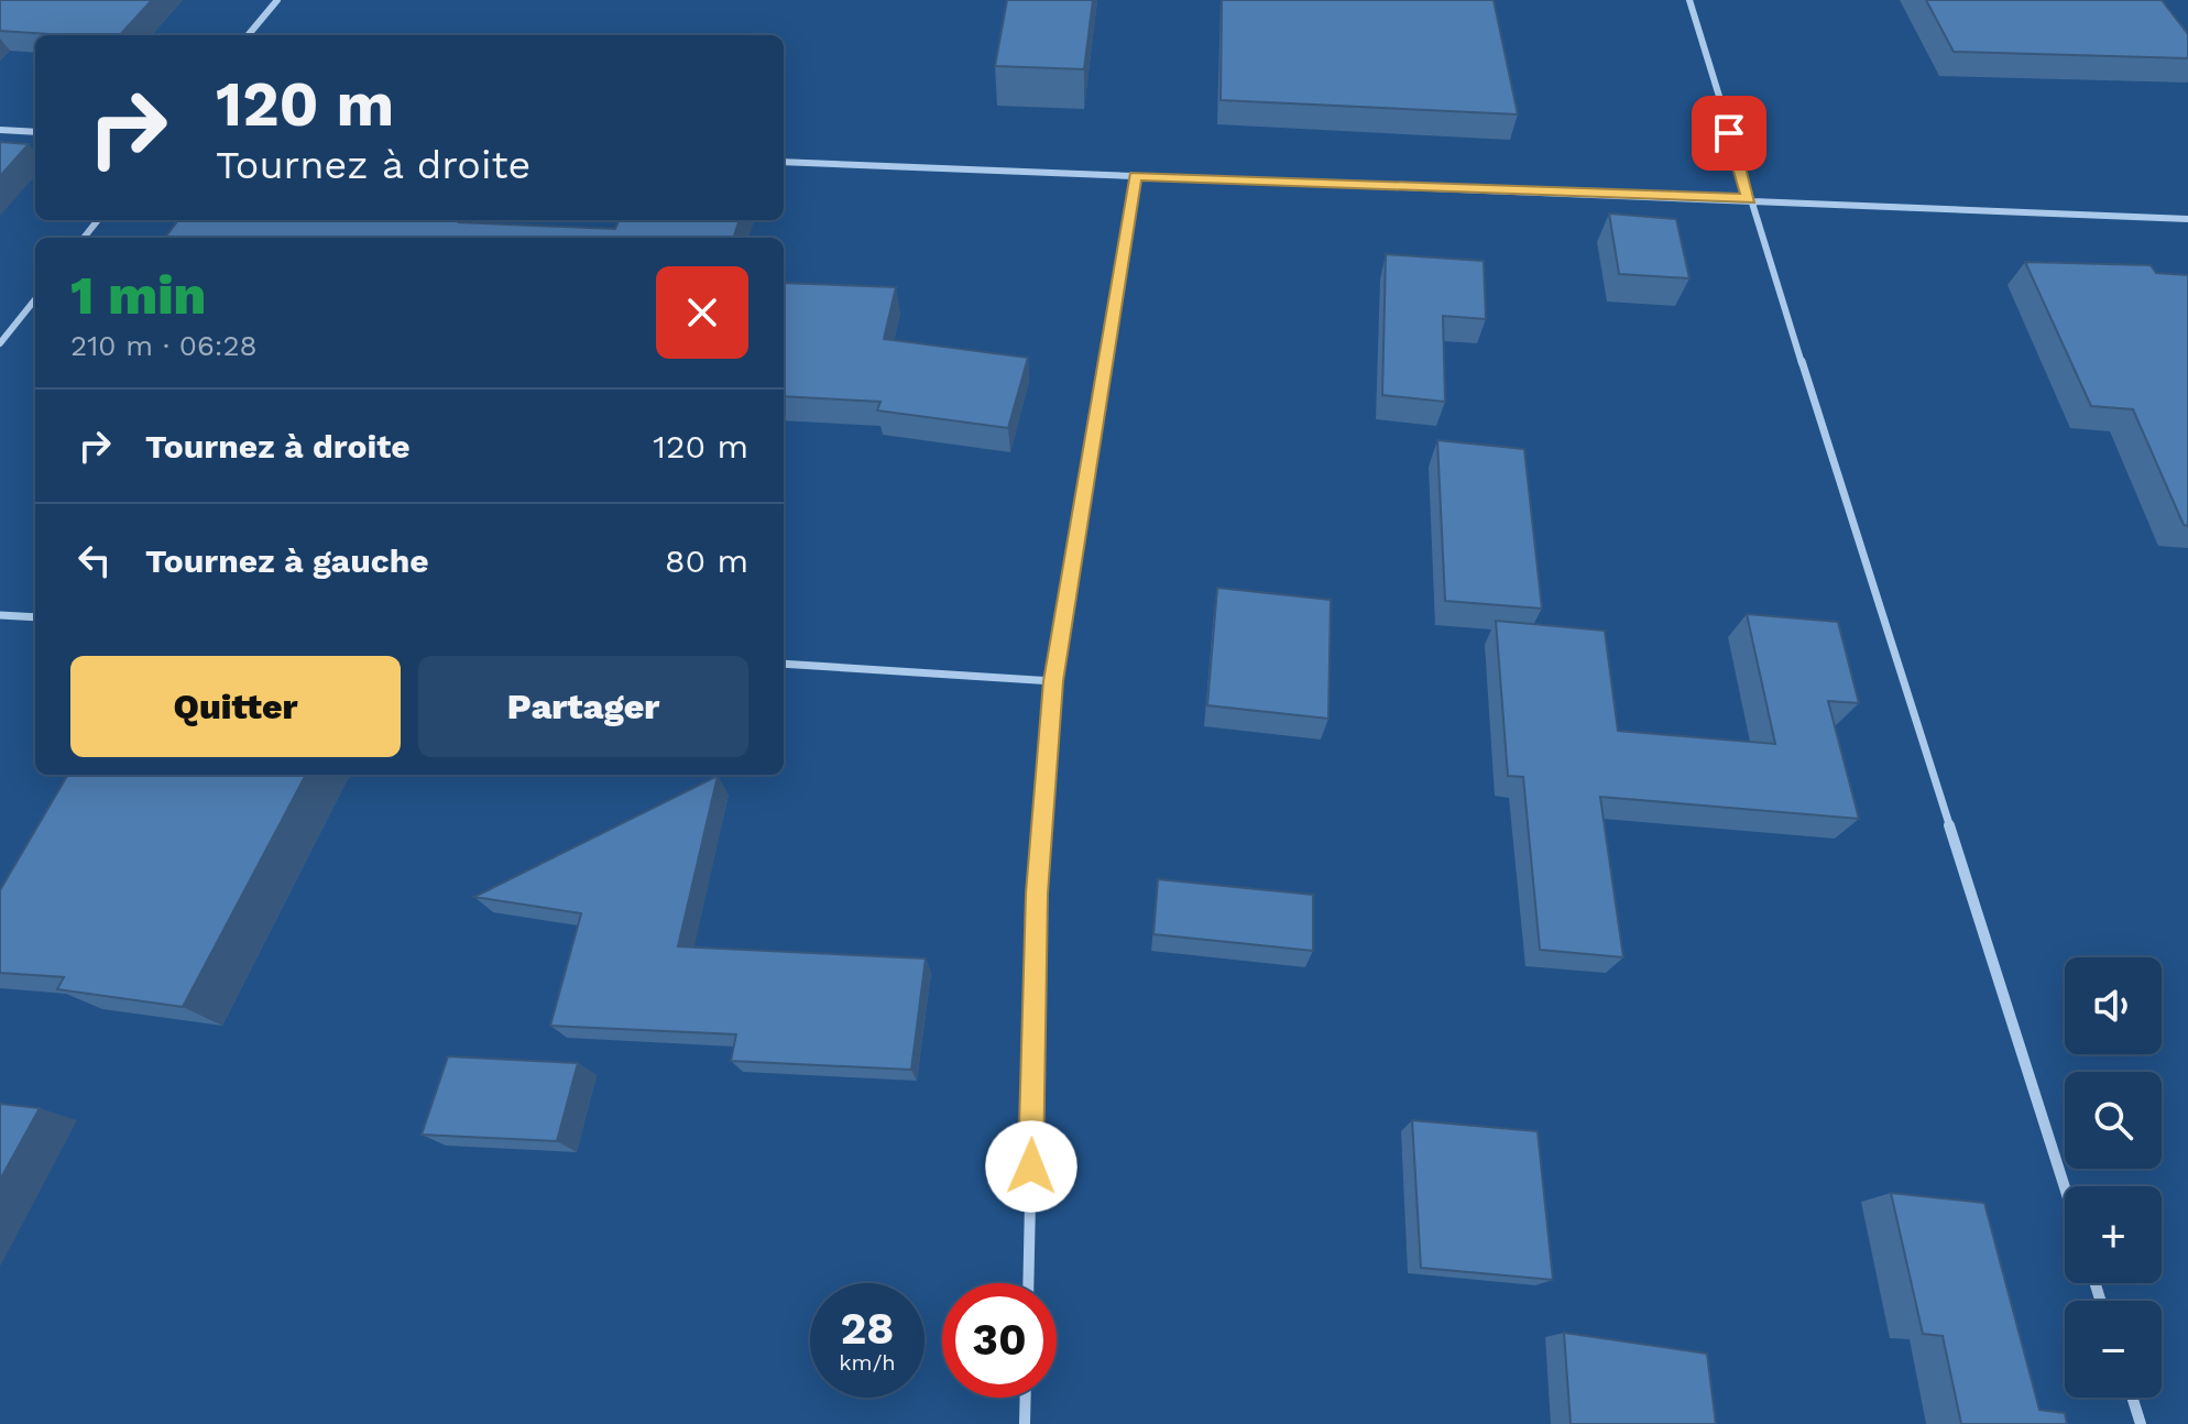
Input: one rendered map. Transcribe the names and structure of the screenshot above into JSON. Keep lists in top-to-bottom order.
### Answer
{
  "page": {
    "turn": ["120 m", "Tournez à droite"],
    "heading": ["1 min", "210 m · 06:28"],
    "list": [
      {
        "name": "Tournez à droite",
        "value": "120 m"
      },
      {
        "name": "Tournez à gauche",
        "value": "80 m"
      }
    ],
    "buttons": ["Quitter", "Partager"],
    "map_buttons": ["+", "−"],
    "speed": "28 km/h",
    "limit": "30"
  }
}
